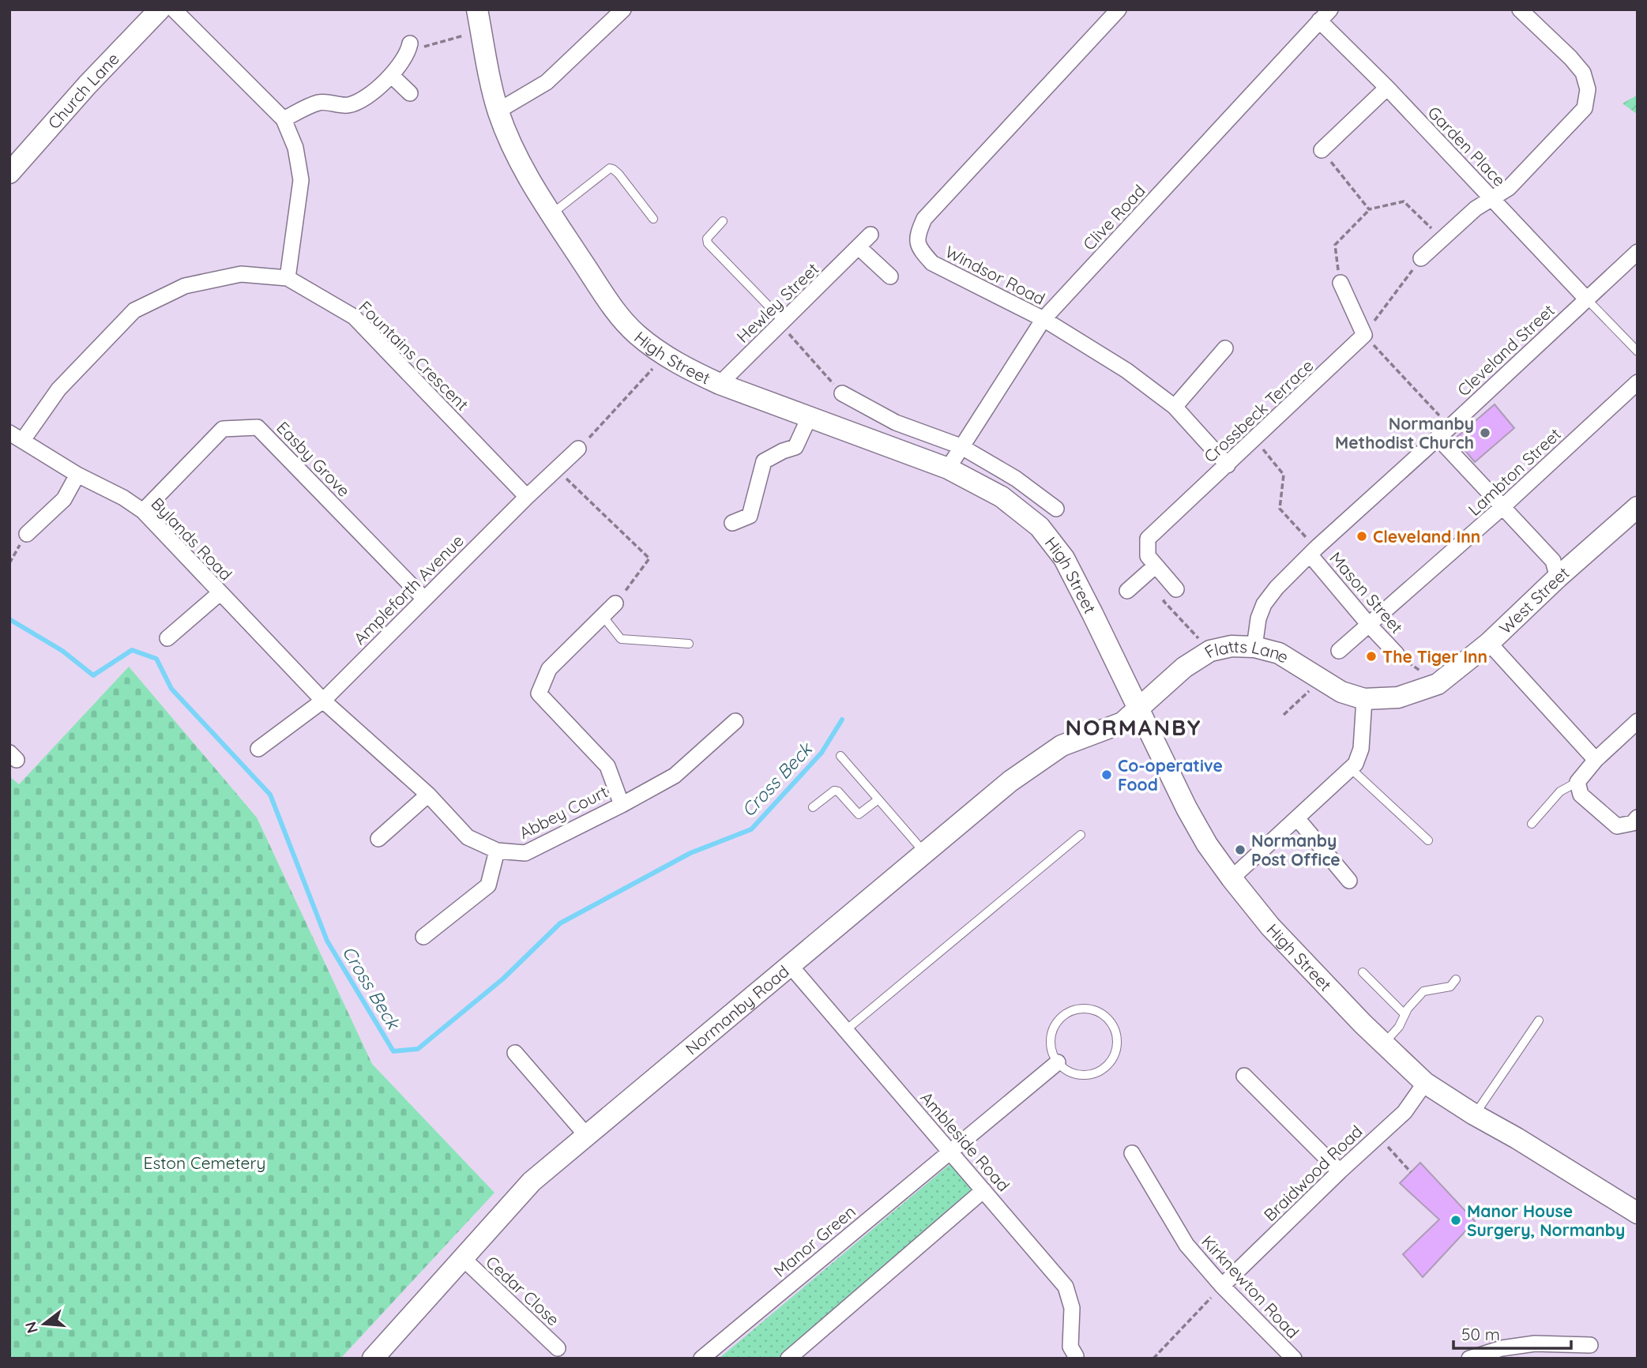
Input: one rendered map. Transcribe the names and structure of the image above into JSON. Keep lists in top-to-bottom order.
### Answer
{
  "streets": {
    "street": [
      "Church Lane",
      "Garden Place",
      "Clive Road",
      "Windsor Road",
      "Hewley Street",
      "Cleveland Street",
      "Fountains Crescent",
      "High Street",
      "Crossbeck Terrace",
      "Easby Grove",
      "Lambton Street",
      "Bylands Road",
      "Ampleforth Avenue",
      "Mason Street",
      "West Street",
      "Flatts Lane",
      "Abbey Court",
      "Normanby Road",
      "Ambleside Road",
      "Braidwood Road",
      "Manor Green",
      "Kirknewton Road",
      "Cedar Close"
    ]
  },
  "crossings": [
    ["Garden Place", "Clive Road"],
    ["Garden Place", "Cleveland Street"],
    ["Clive Road", "Windsor Road"],
    ["Clive Road", "High Street"],
    ["Windsor Road", "Crossbeck Terrace"],
    ["Hewley Street", "High Street"],
    ["Cleveland Street", "Mason Street"],
    ["Cleveland Street", "Flatts Lane"],
    ["Fountains Crescent", "Bylands Road"],
    ["Fountains Crescent", "Ampleforth Avenue"],
    ["High Street", "Flatts Lane"],
    ["High Street", "Normanby Road"],
    ["High Street", "Braidwood Road"],
    ["Easby Grove", "Bylands Road"],
    ["Easby Grove", "Ampleforth Avenue"],
    ["Lambton Street", "Mason Street"],
    ["Bylands Road", "Ampleforth Avenue"],
    ["Bylands Road", "Abbey Court"],
    ["Ampleforth Avenue", "Abbey Court"],
    ["West Street", "Flatts Lane"],
    ["Flatts Lane", "Normanby Road"],
    ["Normanby Road", "Ambleside Road"],
    ["Normanby Road", "Cedar Close"],
    ["Ambleside Road", "Manor Green"],
    ["Braidwood Road", "Kirknewton Road"]
  ],
  "districts": ["NORMANBY"],
  "water": ["Cross Beck"],
  "parks": ["Eston Cemetery"],
  "places": [
    "Normanby Methodist Church",
    "Cleveland Inn",
    "The Tiger Inn",
    "Co-operative Food",
    "Normanby Post Office",
    "Manor House Surgery, Normanby"
  ],
  "scale_bar": "50 m",
  "north": "left"
}
